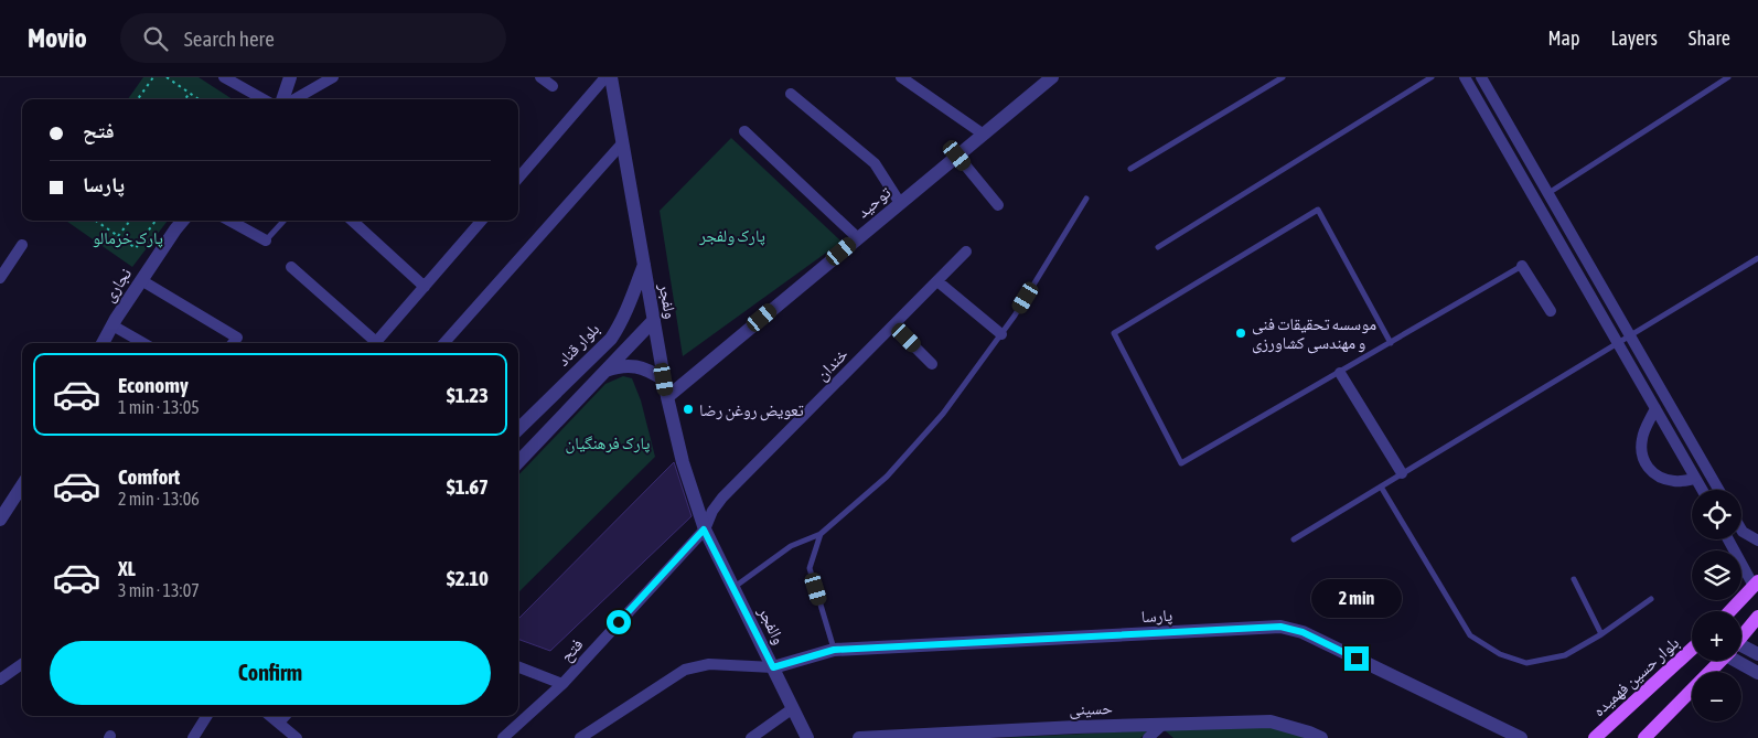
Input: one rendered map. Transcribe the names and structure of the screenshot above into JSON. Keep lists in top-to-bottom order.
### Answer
{
  "streets": {
    "main road": ["بلوار حسین فهمیده"],
    "street": [
      "توحید",
      "نجاری",
      "ولفجر",
      "بلوار قناد",
      "خندان",
      "پارسا",
      "والفجر",
      "فتح",
      "حسینی"
    ]
  },
  "crossings": [
    ["توحید", "ولفجر"],
    ["ولفجر", "بلوار قناد"],
    ["ولفجر", "خندان"],
    ["ولفجر", "والفجر"],
    ["ولفجر", "فتح"],
    ["خندان", "والفجر"],
    ["خندان", "فتح"],
    ["پارسا", "والفجر"],
    ["والفجر", "فتح"]
  ],
  "parks": ["پارک ولفجر", "پارک خرمالو", "پارک فرهنگیان"],
  "places": ["موسسه تحقیقات فنی و مهندسی کشاورزی", "تعویض روغن رضا"],
  "page": {
    "header": "Movio",
    "search": "Search here",
    "nav": ["Map", "Layers", "Share"],
    "banner": ["فتح", "پارسا"],
    "list": [
      {
        "name": "Economy",
        "note": "1 min · 13:05",
        "value": "$1.23"
      },
      {
        "name": "Comfort",
        "note": "2 min · 13:06",
        "value": "$1.67"
      },
      {
        "name": "XL",
        "note": "3 min · 13:07",
        "value": "$2.10"
      }
    ],
    "map_buttons": ["+", "−"],
    "bubble": "2 min",
    "buttons": "Confirm"
  }
}
